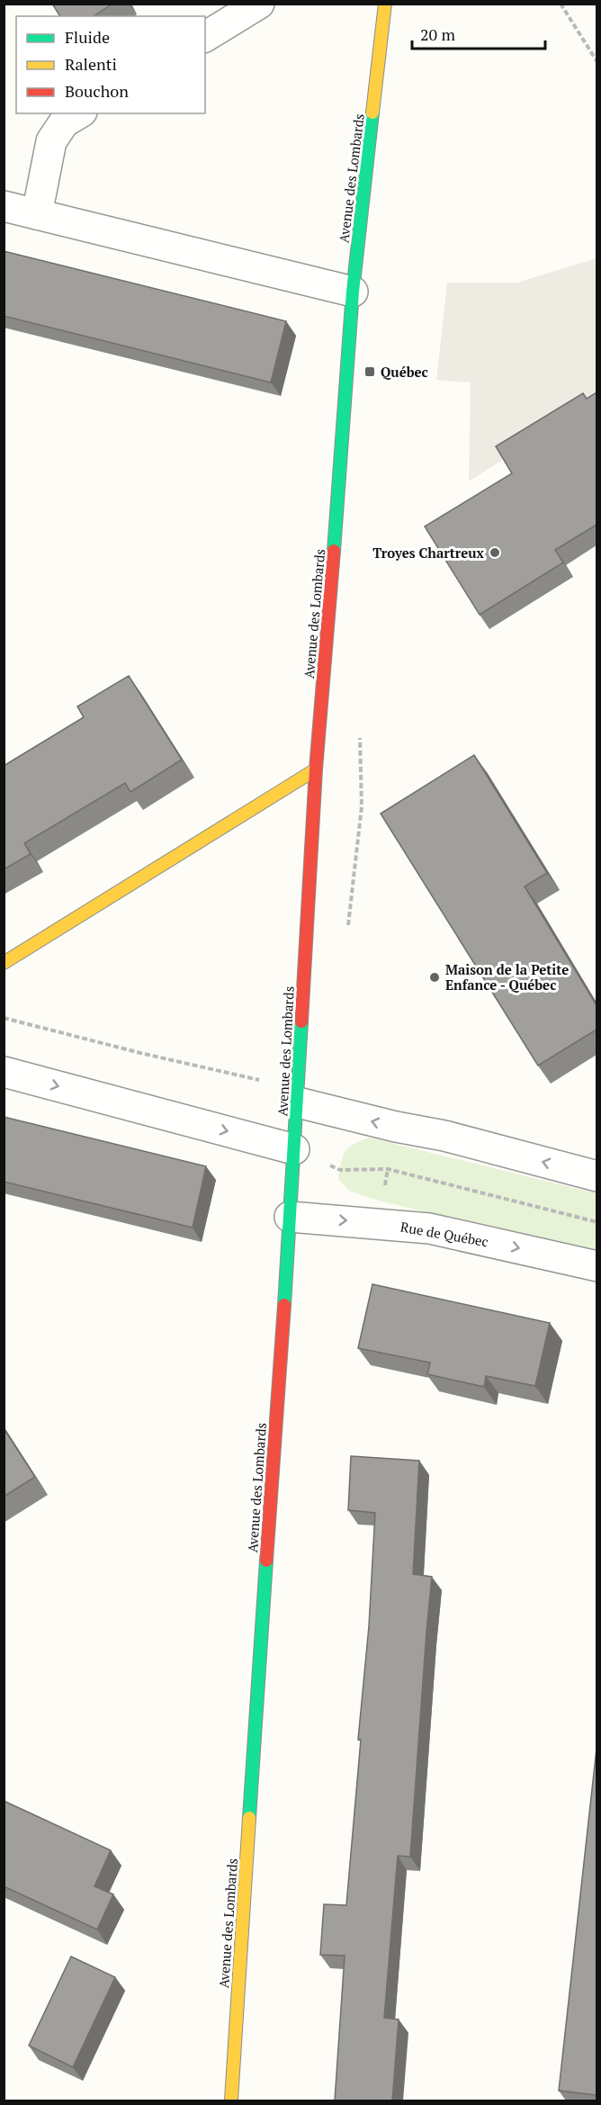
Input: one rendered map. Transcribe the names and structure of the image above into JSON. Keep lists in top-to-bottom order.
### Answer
{
  "streets": {
    "street": ["Avenue des Lombards", "Rue de Québec"]
  },
  "crossings": [
    ["Avenue des Lombards", "Rue de Québec"]
  ],
  "places": {
    "transit": ["Québec"],
    "other": ["Troyes Chartreux", "Maison de la Petite Enfance - Québec"]
  },
  "legend": ["Fluide", "Ralenti", "Bouchon"],
  "scale_bar": "20 m"
}
